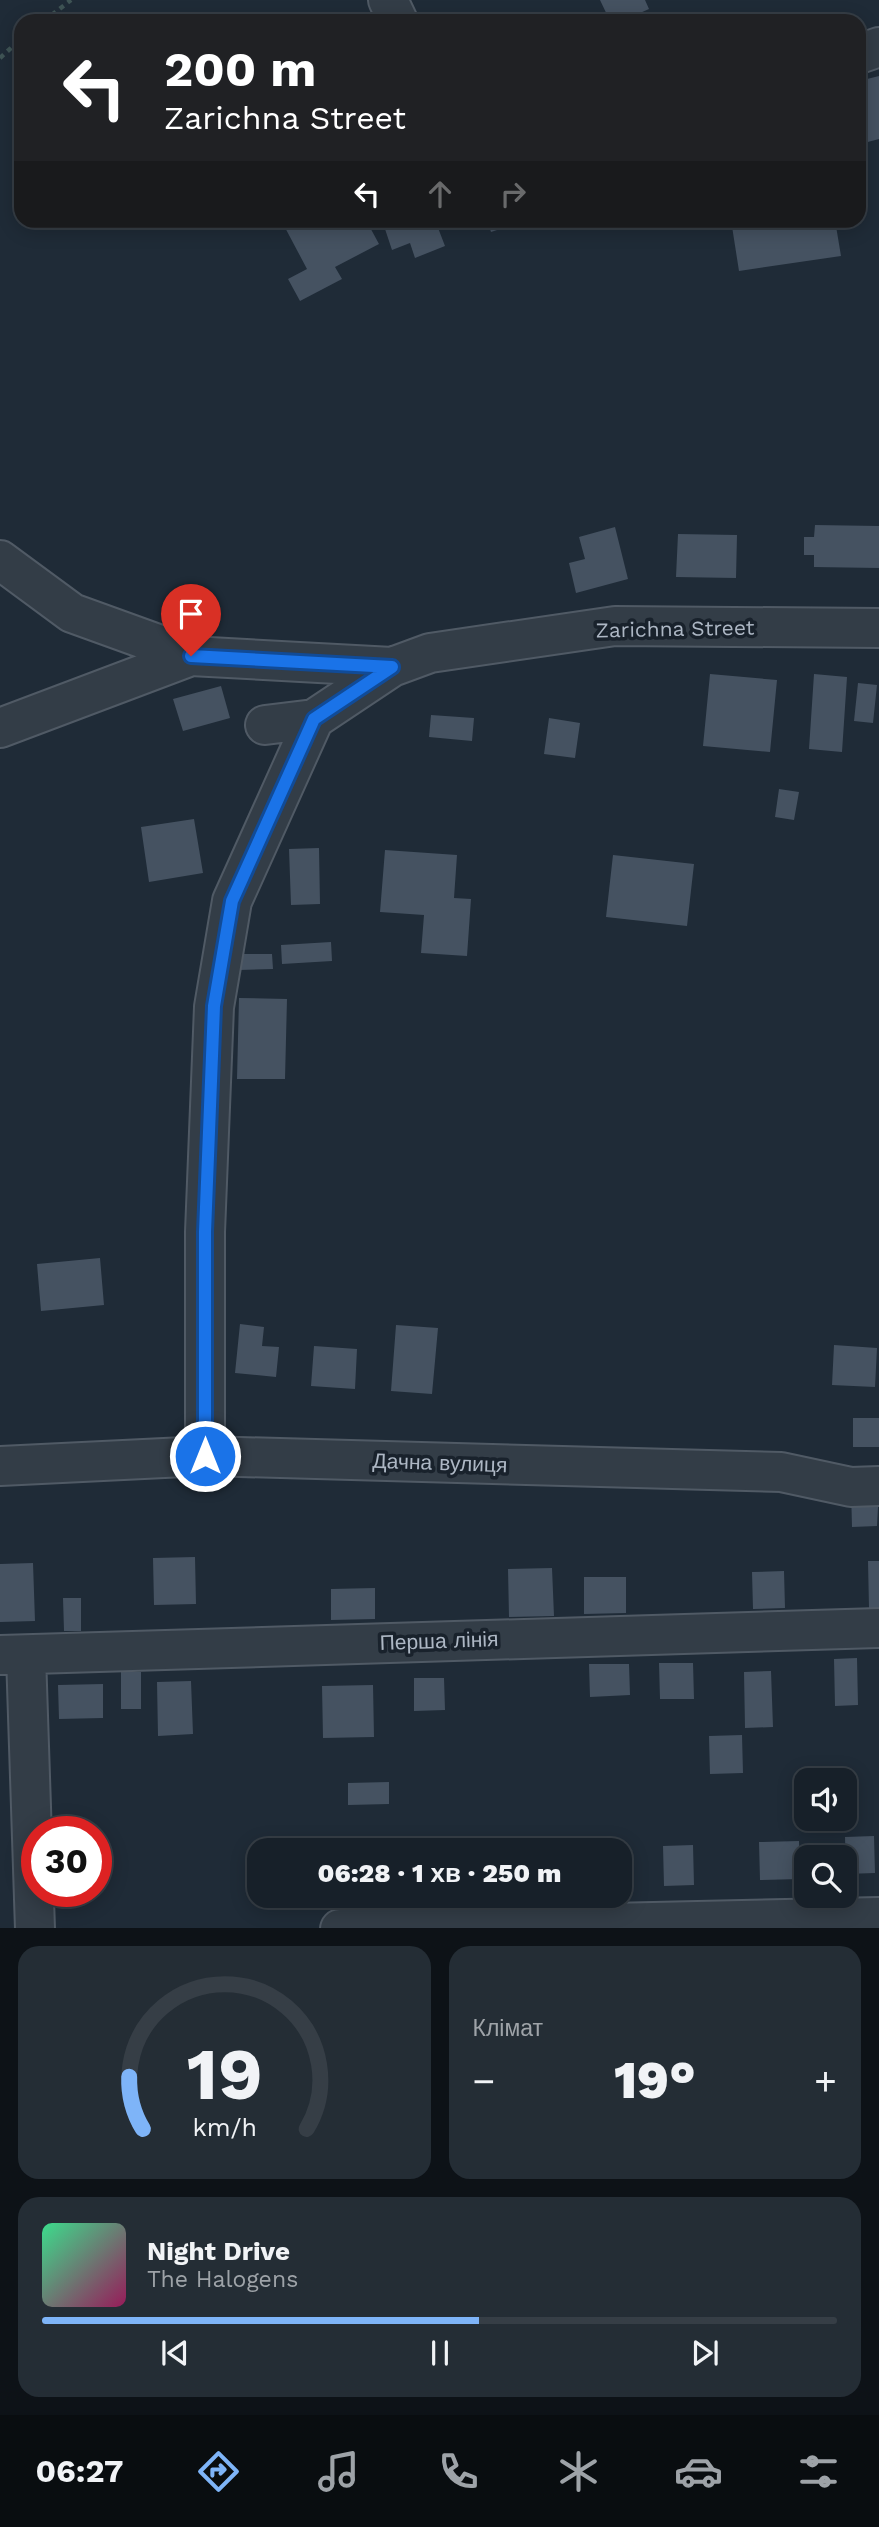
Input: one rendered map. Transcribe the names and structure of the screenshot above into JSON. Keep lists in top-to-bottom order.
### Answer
{
  "streets": {
    "street": ["Zarichna Street", "Дачна вулиця", "Перша лінія"]
  },
  "page": {
    "turn": ["200 m", "Zarichna Street"],
    "limit": "30",
    "trip": "06:28 · 1 хв · 250 m",
    "tile": "Клімат",
    "heat": ["−", "19°", "+"],
    "song": ["Night Drive", "The Halogens"],
    "tabs": "06:27",
    "gauge": ["19", "km/h"]
  }
}
